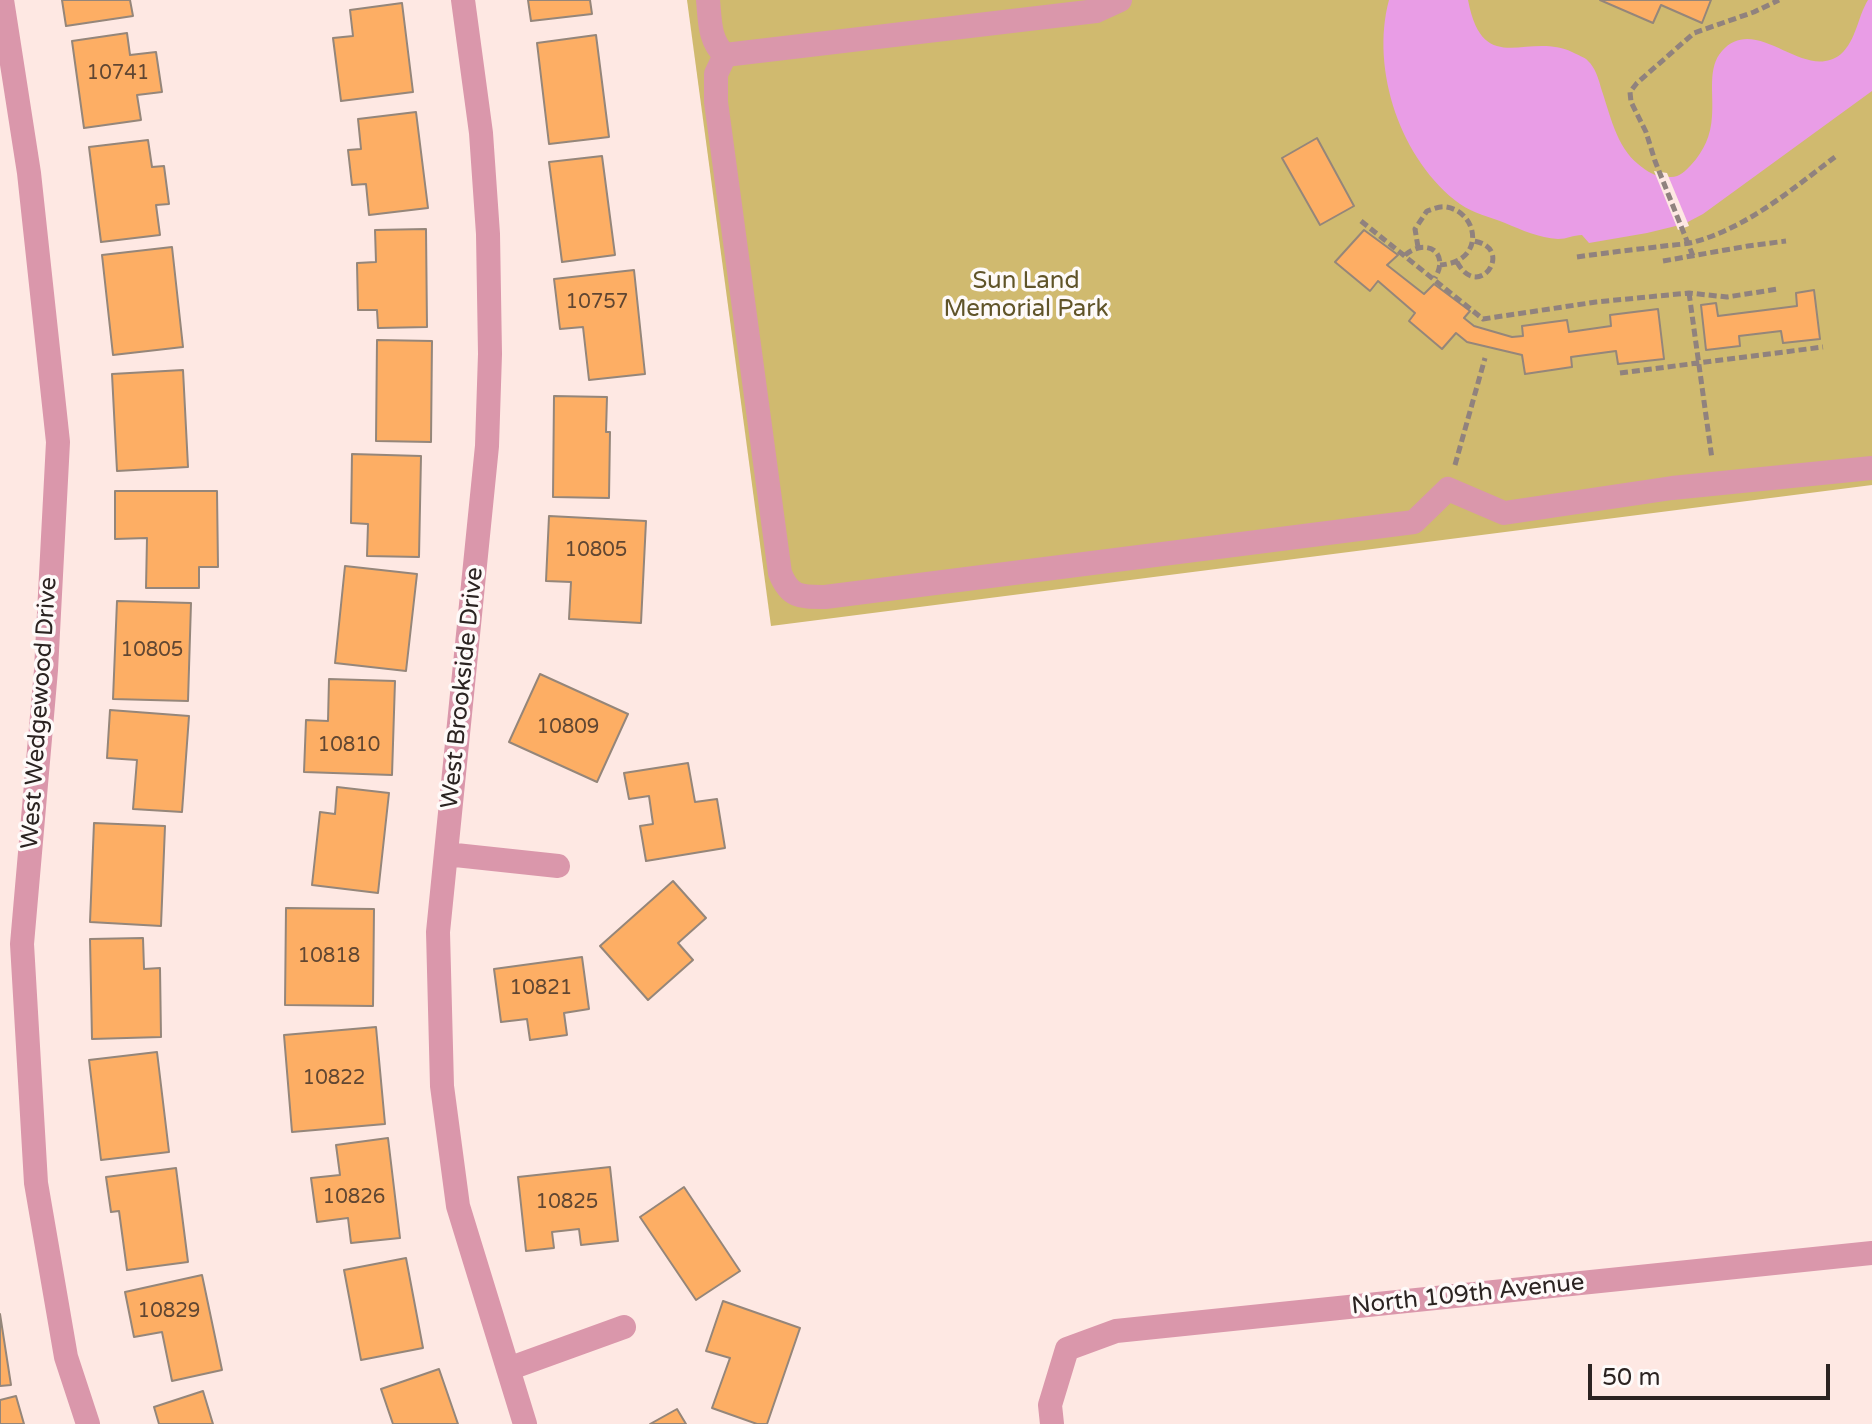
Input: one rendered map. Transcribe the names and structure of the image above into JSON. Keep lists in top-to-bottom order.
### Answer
{
  "streets": {
    "street": ["West Brookside Drive", "West Wedgewood Drive", "North 109th Avenue"]
  },
  "parks": ["Sun Land Memorial Park"],
  "house_numbers": [
    "10741",
    "10757",
    "10805",
    "10805",
    "10809",
    "10810",
    "10818",
    "10821",
    "10822",
    "10826",
    "10825",
    "10829"
  ],
  "scale_bar": "50 m"
}
